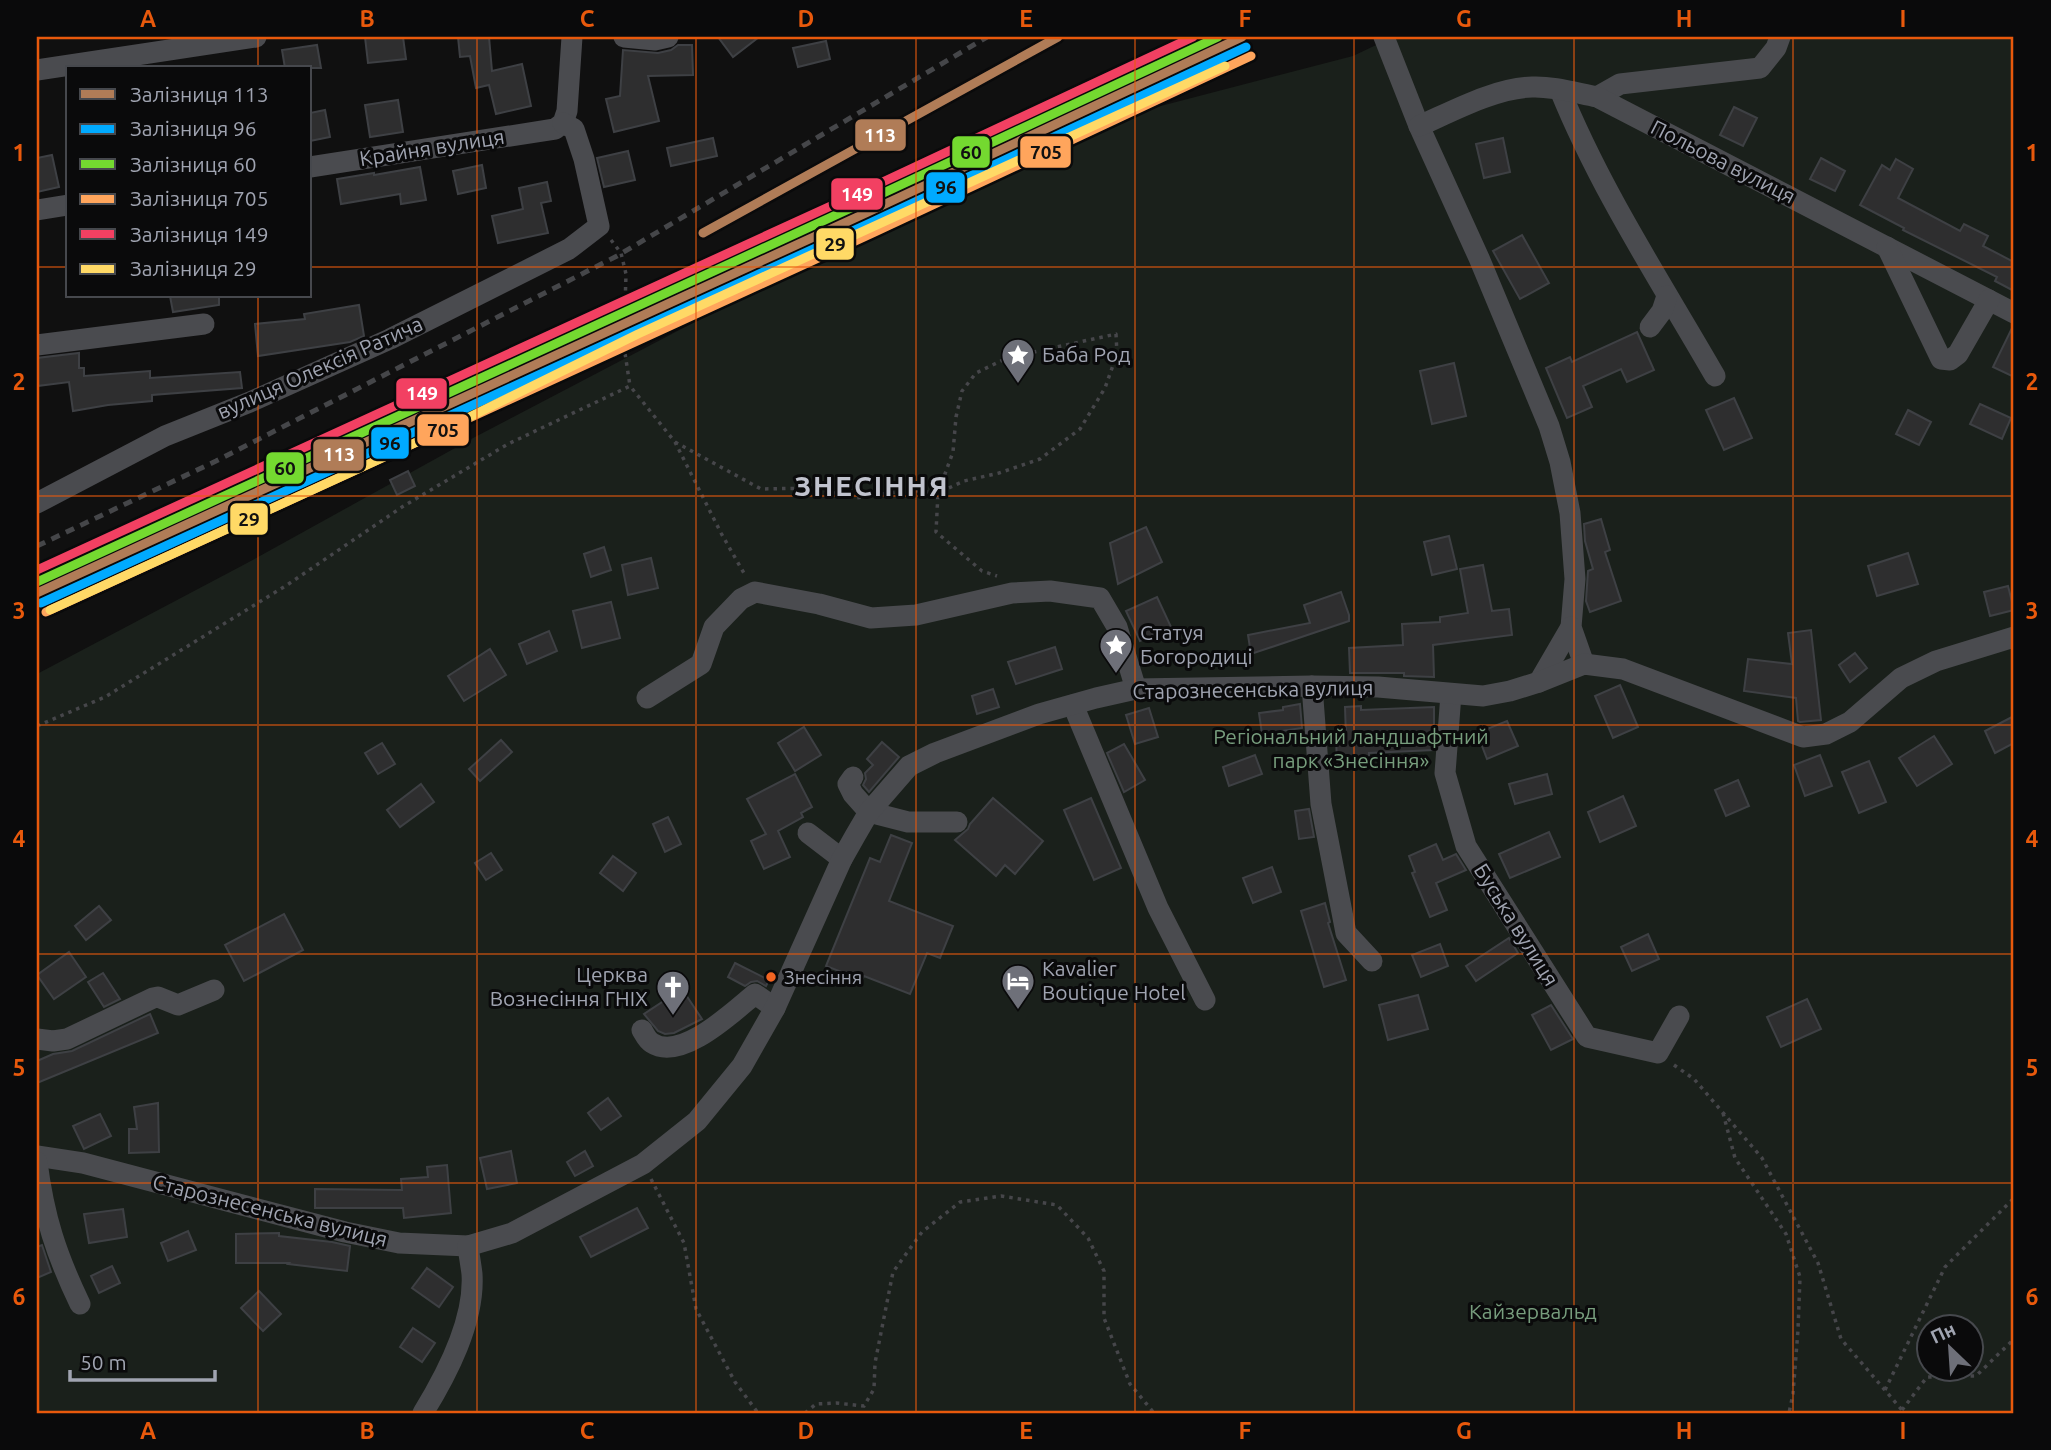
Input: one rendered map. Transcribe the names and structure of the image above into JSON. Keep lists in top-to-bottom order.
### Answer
{
  "streets": {
    "street": [
      "Крайня вулиця",
      "Польова вулиця",
      "вулиця Олексія Ратича",
      "Старознесенська вулиця",
      "Буська вулиця"
    ]
  },
  "crossings": [
    ["Старознесенська вулиця", "Буська вулиця"]
  ],
  "districts": ["ЗНЕСІННЯ"],
  "parks": ["Регіональний ландшафтний парк «Знесіння»", "Кайзервальд"],
  "places": {
    "place": ["Баба Род", "Статуя Богородиці"],
    "other": ["Знесіння"],
    "hotel": ["Kavalier Boutique Hotel"],
    "church": ["Церква Вознесіння ГНІХ"]
  },
  "lines": [
    "rail line 113",
    "rail line 60",
    "rail line 149",
    "rail line 96",
    "rail line 705",
    "rail line 29"
  ],
  "legend": [
    "Залізниця 113",
    "Залізниця 96",
    "Залізниця 60",
    "Залізниця 705",
    "Залізниця 149",
    "Залізниця 29"
  ],
  "scale_bar": "50 m",
  "north": "top left",
  "grid": {
    "columns": [
      "A",
      "B",
      "C",
      "D",
      "E",
      "F",
      "G",
      "H",
      "I"
    ],
    "rows": [
      "1",
      "2",
      "3",
      "4",
      "5",
      "6"
    ]
  }
}
